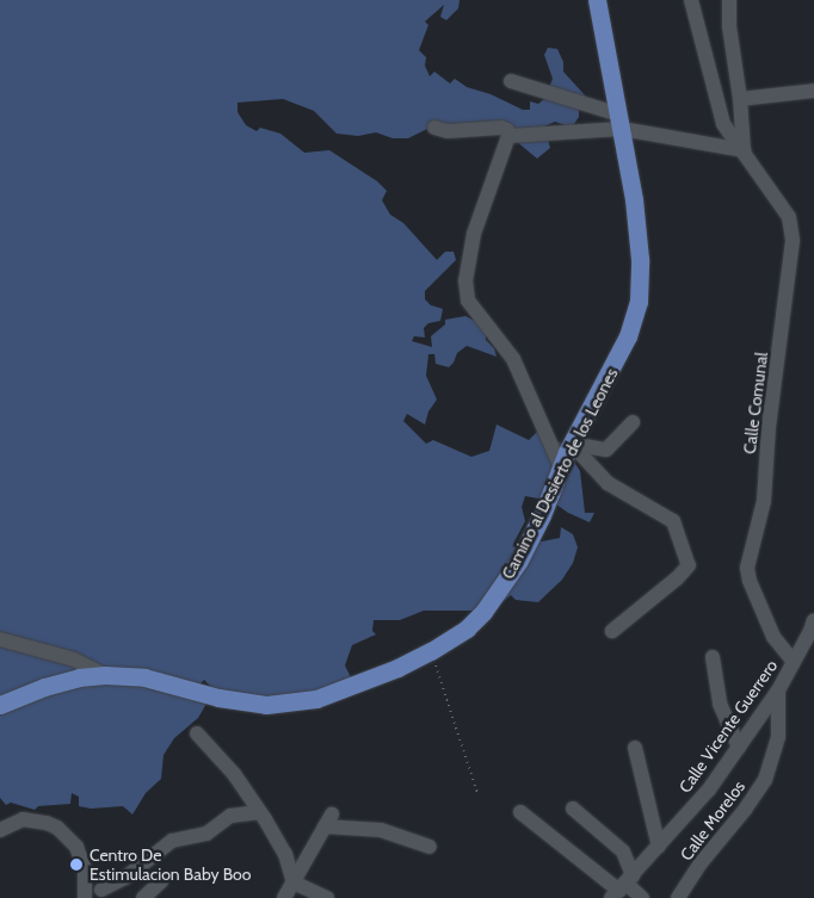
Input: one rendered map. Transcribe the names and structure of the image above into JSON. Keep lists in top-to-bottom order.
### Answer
{
  "streets": {
    "main road": ["Camino al Desierto de los Leones"],
    "street": ["Calle Comunal", "Calle Vicente Guerrero", "Calle Morelos"]
  },
  "crossings": [
    ["Calle Comunal", "Calle Vicente Guerrero"],
    ["Calle Vicente Guerrero", "Calle Morelos"]
  ],
  "places": ["Centro De Estimulacion Baby Boo"]
}
